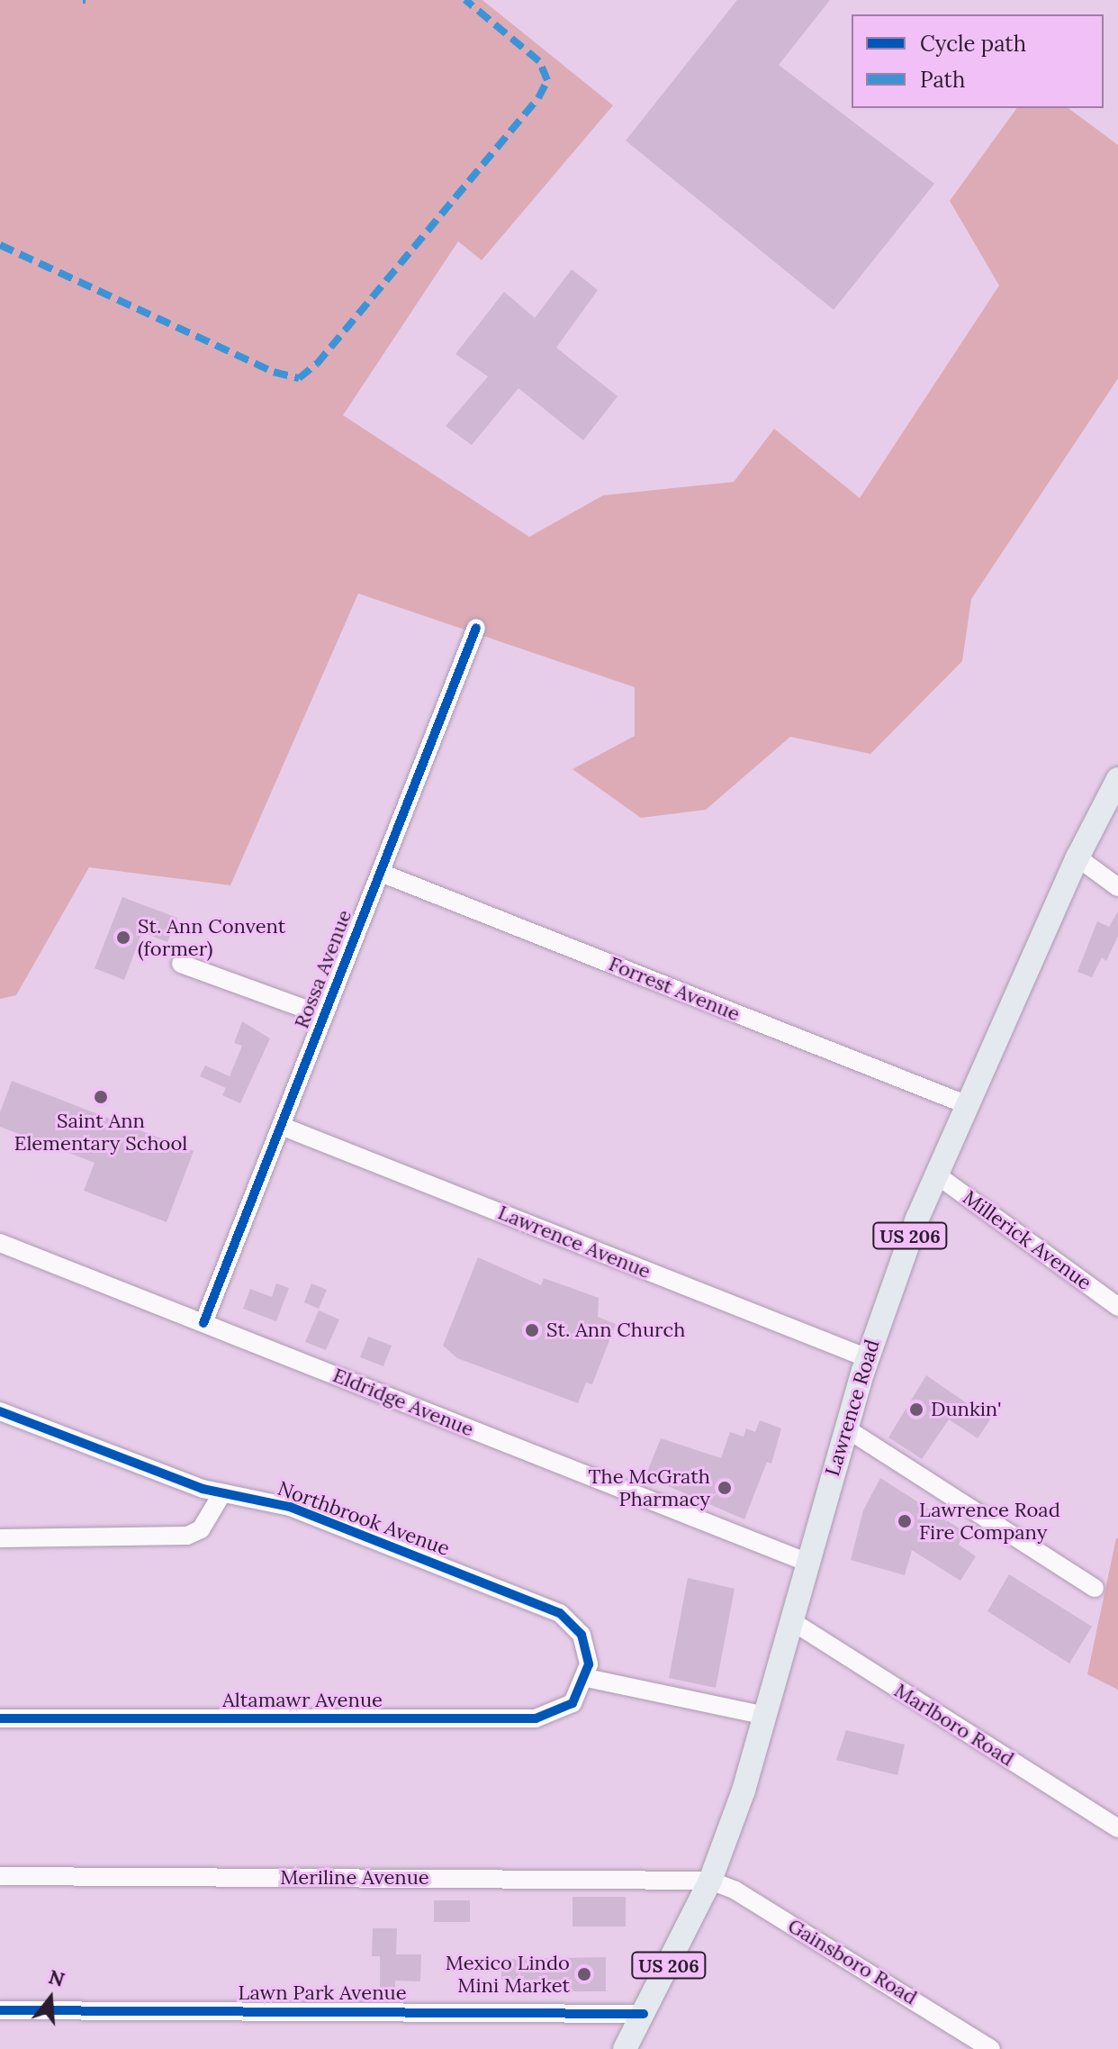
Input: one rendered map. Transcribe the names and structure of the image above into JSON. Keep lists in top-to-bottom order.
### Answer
{
  "streets": {
    "main road": ["US 206", "Lawrence Road"],
    "street": [
      "Rossa Avenue",
      "Forrest Avenue",
      "Millerick Avenue",
      "Lawrence Avenue",
      "Eldridge Avenue",
      "Northbrook Avenue",
      "Altamawr Avenue",
      "Marlboro Road",
      "Meriline Avenue",
      "Gainsboro Road",
      "Lawn Park Avenue"
    ]
  },
  "crossings": [
    ["Rossa Avenue", "Forrest Avenue"],
    ["Rossa Avenue", "Lawrence Avenue"],
    ["Rossa Avenue", "Eldridge Avenue"],
    ["Forrest Avenue", "Lawrence Road"],
    ["Millerick Avenue", "Lawrence Road"],
    ["Lawrence Avenue", "Lawrence Road"],
    ["Eldridge Avenue", "Lawrence Road"],
    ["Lawrence Road", "Marlboro Road"],
    ["Lawrence Road", "Meriline Avenue"],
    ["Lawrence Road", "Gainsboro Road"],
    ["Lawrence Road", "Lawn Park Avenue"],
    ["Northbrook Avenue", "Altamawr Avenue"],
    ["Meriline Avenue", "Gainsboro Road"]
  ],
  "places": [
    "St. Ann Convent (former)",
    "Saint Ann Elementary School",
    "St. Ann Church",
    "Dunkin'",
    "The McGrath Pharmacy",
    "Lawrence Road Fire Company",
    "Mexico Lindo Mini Market"
  ],
  "legend": ["Cycle path", "Path"],
  "north": "top"
}
